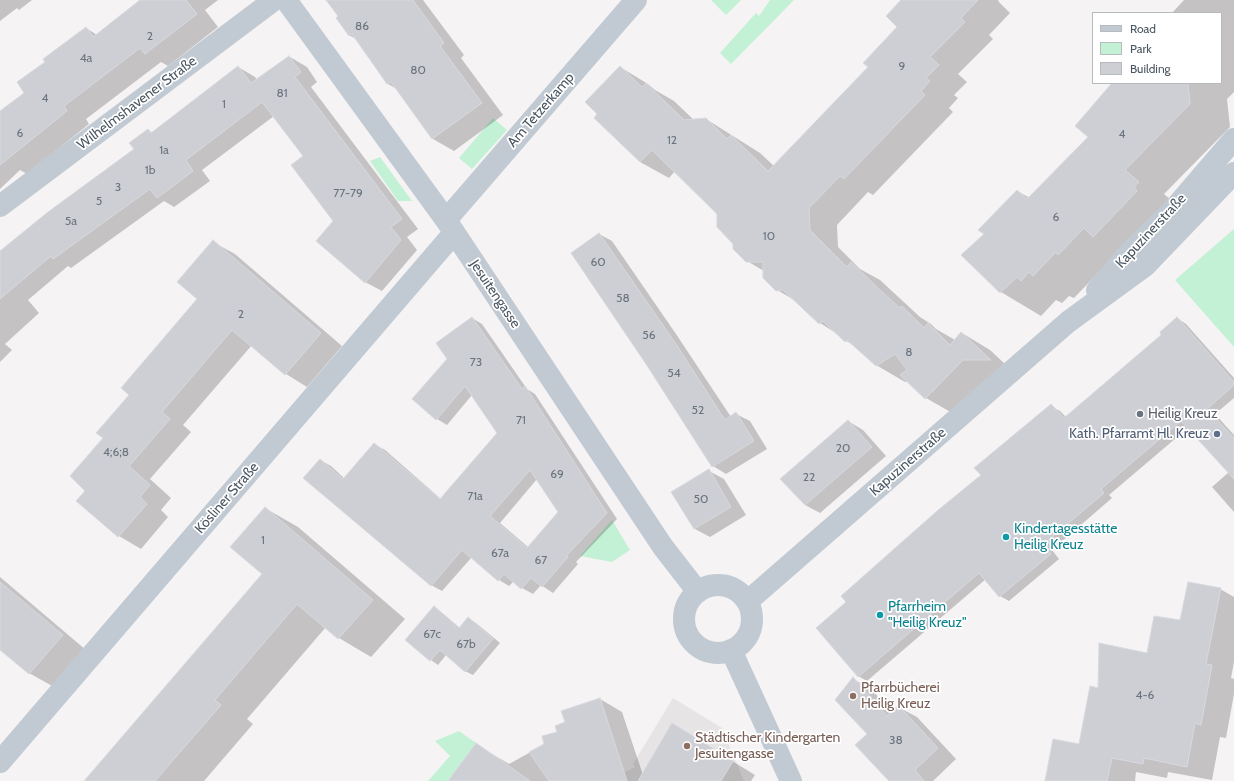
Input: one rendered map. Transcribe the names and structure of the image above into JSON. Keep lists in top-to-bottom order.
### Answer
{
  "streets": {
    "street": [
      "Wilhelmshavener Straße",
      "Am Tetzerkamp",
      "Kapuzinerstraße",
      "Jesuitengasse",
      "Kösliner Straße"
    ]
  },
  "crossings": [
    ["Am Tetzerkamp", "Jesuitengasse"],
    ["Am Tetzerkamp", "Kösliner Straße"],
    ["Kapuzinerstraße", "Jesuitengasse"],
    ["Jesuitengasse", "Kösliner Straße"]
  ],
  "places": [
    "Heilig Kreuz",
    "Kath. Pfarramt Hl. Kreuz",
    "Kindertagesstätte Heilig Kreuz",
    "Pfarrheim \"Heilig Kreuz\"",
    "Pfarrbücherei Heilig Kreuz",
    "Städtischer Kindergarten Jesuitengasse"
  ],
  "house_numbers": [
    "86",
    "2",
    "4a",
    "9",
    "80",
    "81",
    "4",
    "1",
    "6",
    "4",
    "12",
    "1a",
    "1b",
    "3",
    "77-79",
    "5",
    "6",
    "5a",
    "10",
    "60",
    "58",
    "2",
    "56",
    "8",
    "73",
    "54",
    "52",
    "71",
    "20",
    "4;6;8",
    "69",
    "22",
    "71a",
    "50",
    "1",
    "67a",
    "67",
    "67c",
    "67b",
    "4-6",
    "38"
  ],
  "legend": ["Road", "Park", "Building"]
}
